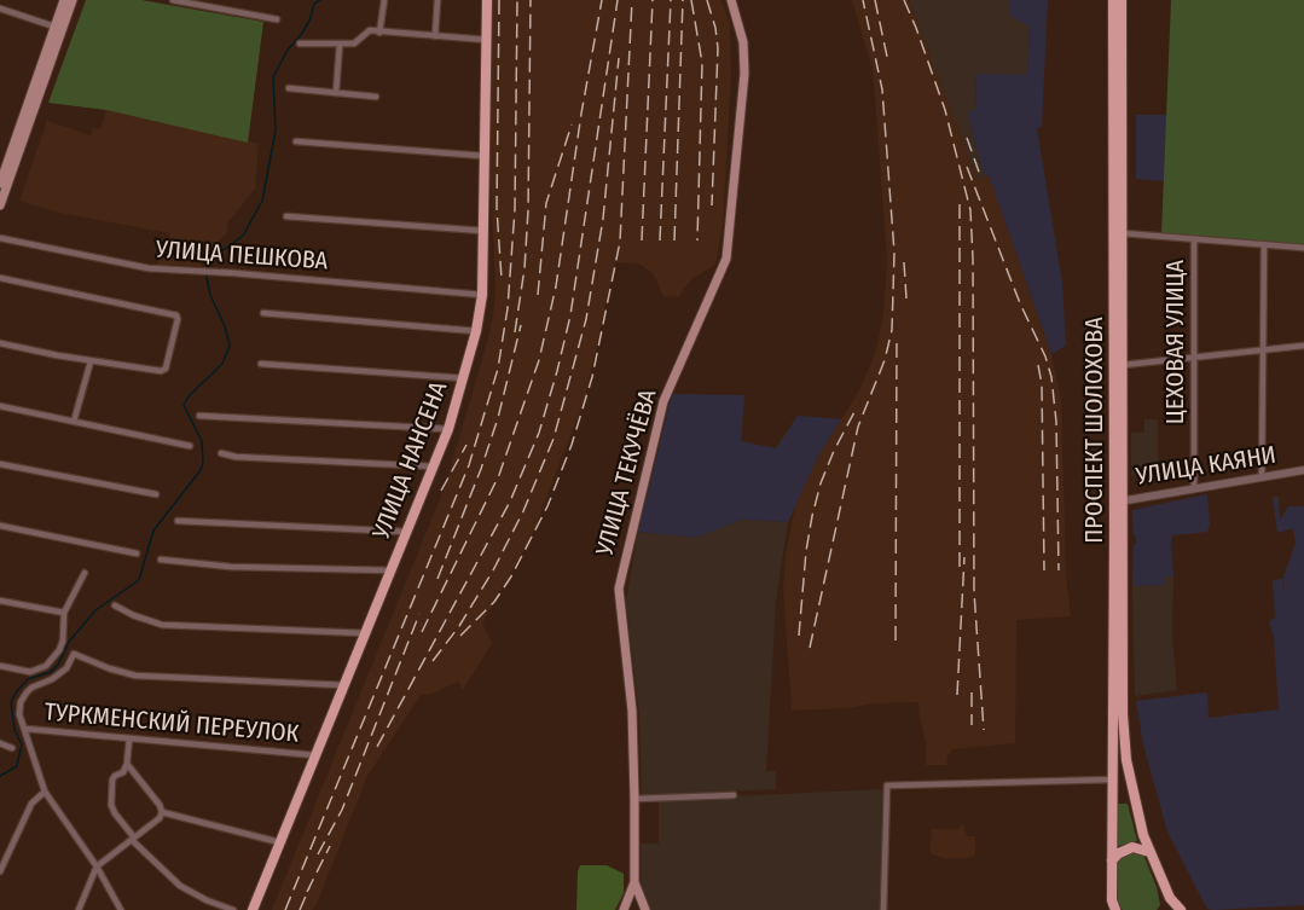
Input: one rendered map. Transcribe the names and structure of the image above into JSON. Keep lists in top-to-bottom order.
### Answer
{
  "streets": {
    "main road": ["ПРОСПЕКТ ШОЛОХОВА", "УЛИЦА НАНСЕНА", "УЛИЦА ТЕКУЧЁВА"],
    "street": [
      "УЛИЦА ПЕШКОВА",
      "ЦЕХОВАЯ УЛИЦА",
      "УЛИЦА КАЯНИ",
      "ТУРКМЕНСКИЙ ПЕРЕУЛОК"
    ]
  },
  "crossings": [
    ["УЛИЦА ПЕШКОВА", "УЛИЦА НАНСЕНА"],
    ["ЦЕХОВАЯ УЛИЦА", "УЛИЦА КАЯНИ"],
    ["ПРОСПЕКТ ШОЛОХОВА", "УЛИЦА КАЯНИ"],
    ["УЛИЦА НАНСЕНА", "ТУРКМЕНСКИЙ ПЕРЕУЛОК"]
  ]
}
